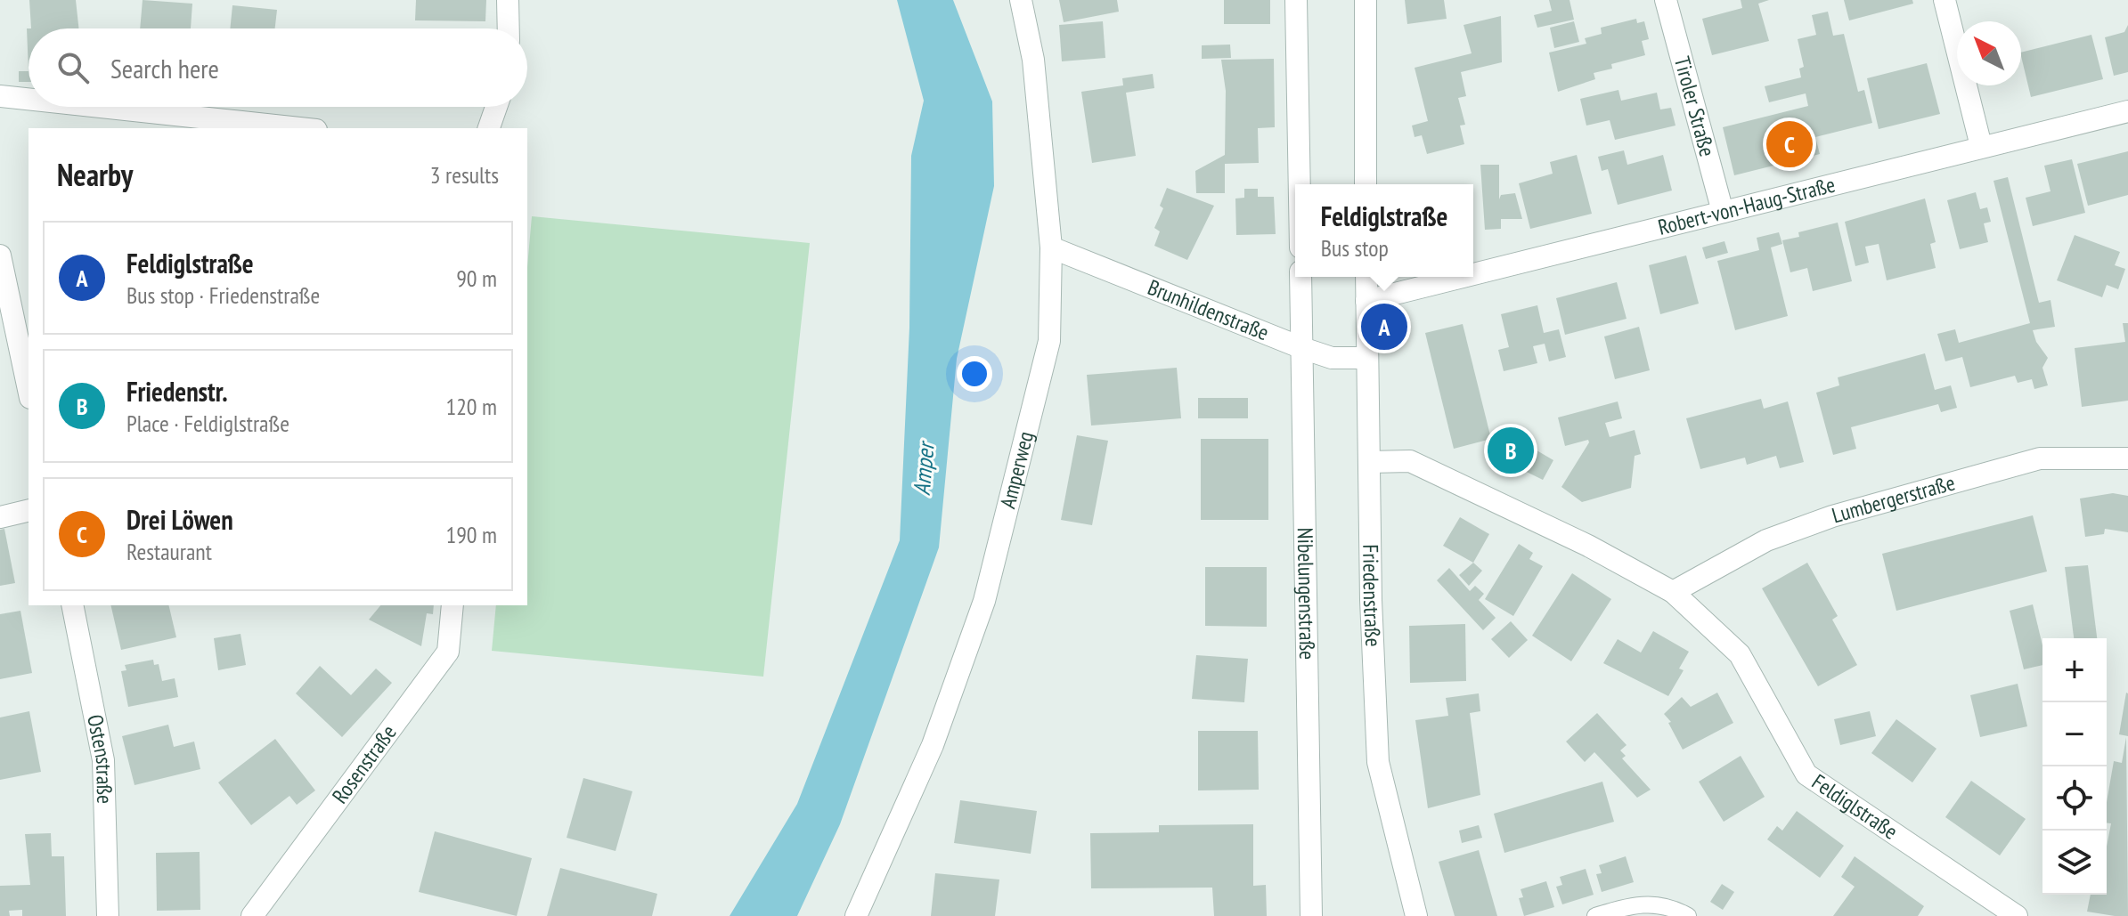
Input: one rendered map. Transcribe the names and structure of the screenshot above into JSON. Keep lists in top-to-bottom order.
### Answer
{
  "streets": {
    "street": [
      "Tiroler Straße",
      "Robert-von-Haug-Straße",
      "Brunhildenstraße",
      "Amperweg",
      "Lumbergerstraße",
      "Nibelungenstraße",
      "Friedenstraße",
      "Ostenstraße",
      "Rosenstraße",
      "Feldiglstraße"
    ]
  },
  "crossings": [
    ["Tiroler Straße", "Robert-von-Haug-Straße"],
    ["Robert-von-Haug-Straße", "Friedenstraße"],
    ["Brunhildenstraße", "Amperweg"],
    ["Brunhildenstraße", "Nibelungenstraße"],
    ["Brunhildenstraße", "Friedenstraße"],
    ["Lumbergerstraße", "Feldiglstraße"],
    ["Friedenstraße", "Feldiglstraße"]
  ],
  "water": ["Amper"],
  "north": "top left",
  "page": {
    "search": "Search here",
    "pins": ["C", "A", "B"],
    "heading": ["Nearby", "3 results"],
    "popup": ["Feldiglstraße", "Bus stop"],
    "list": [
      {
        "mark": "A",
        "name": "Feldiglstraße",
        "note": "Bus stop · Friedenstraße",
        "value": "90 m"
      },
      {
        "mark": "B",
        "name": "Friedenstr.",
        "note": "Place · Feldiglstraße",
        "value": "120 m"
      },
      {
        "mark": "C",
        "name": "Drei Löwen",
        "note": "Restaurant",
        "value": "190 m"
      }
    ],
    "map_buttons": ["+", "−"]
  }
}
